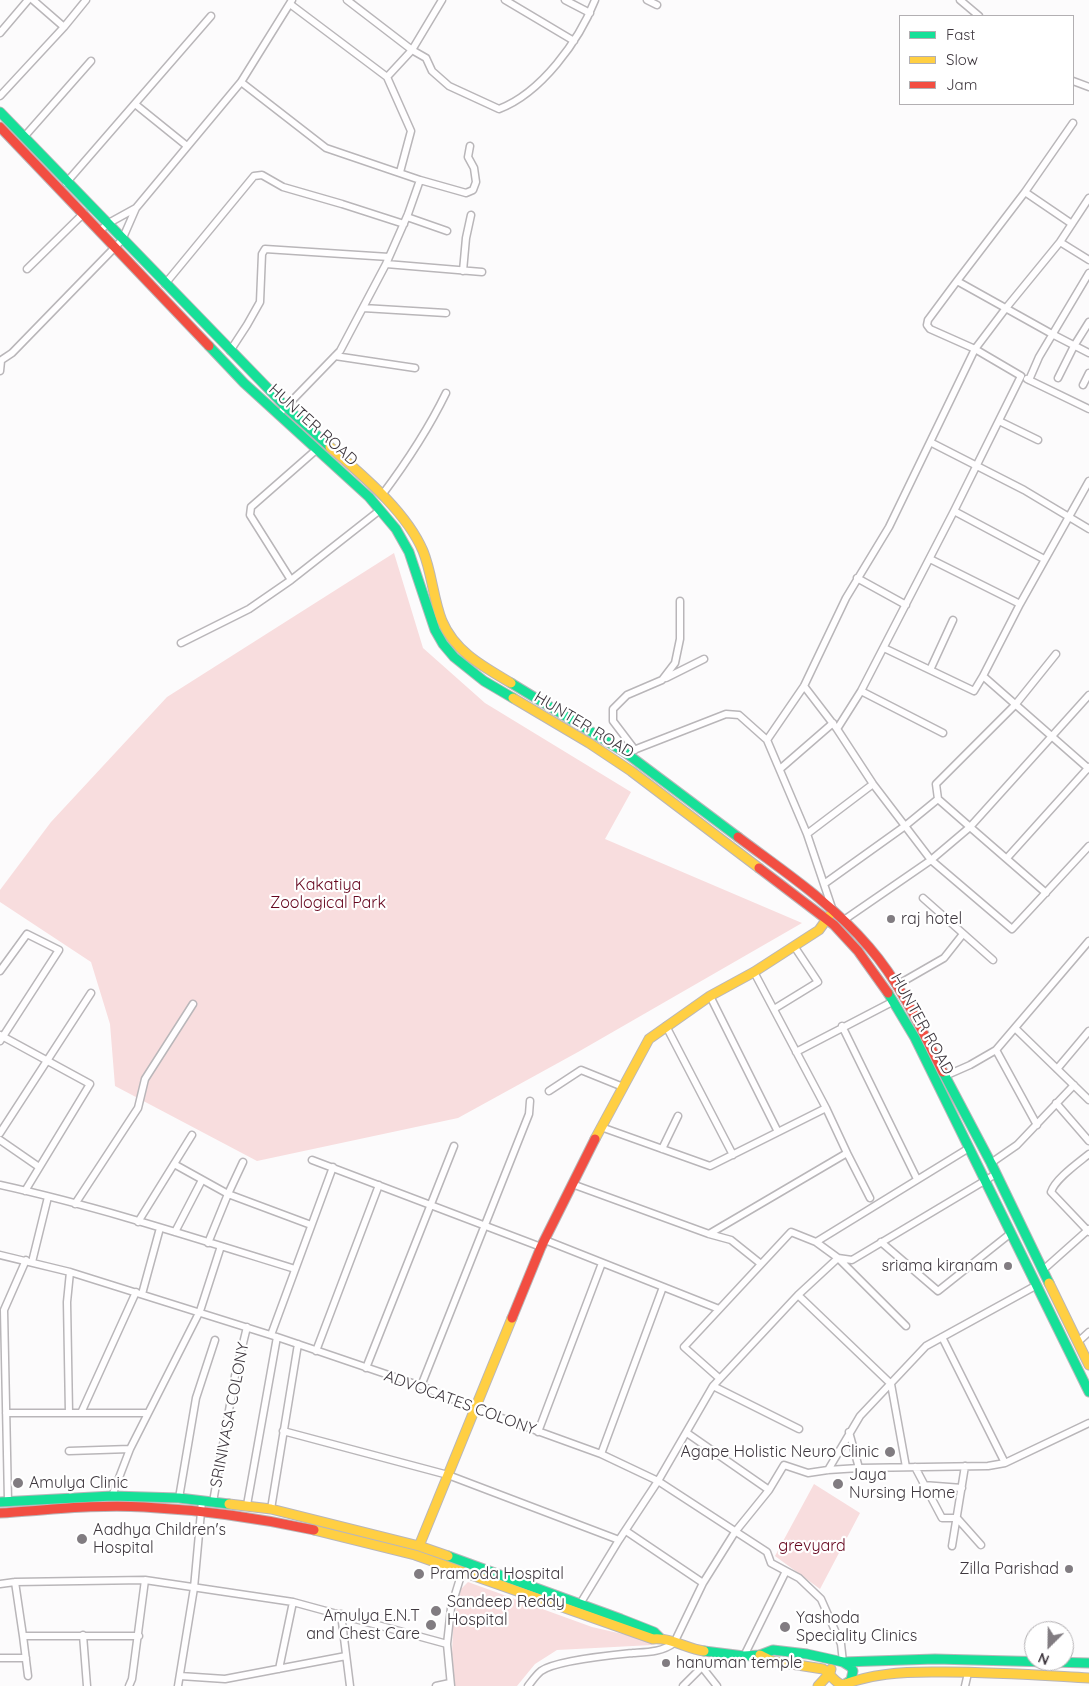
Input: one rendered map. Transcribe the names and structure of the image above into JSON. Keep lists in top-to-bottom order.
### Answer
{
  "streets": {
    "main road": ["HUNTER ROAD"],
    "street": ["ADVOCATES COLONY", "SRINIVASA COLONY"]
  },
  "crossings": [
    ["ADVOCATES COLONY", "SRINIVASA COLONY"]
  ],
  "parks": ["Kakatiya Zoological Park", "grevyard"],
  "places": [
    "raj hotel",
    "sriama kiranam",
    "Agape Holistic Neuro Clinic",
    "Amulya Clinic",
    "Jaya Nursing Home",
    "Aadhya Children's Hospital",
    "Zilla Parishad",
    "Pramoda Hospital",
    "Sandeep Reddy Hospital",
    "Amulya E.N.T and Chest Care",
    "Yashoda Speciality Clinics",
    "hanuman temple"
  ],
  "legend": ["Fast", "Slow", "Jam"],
  "north": "bottom left"
}
